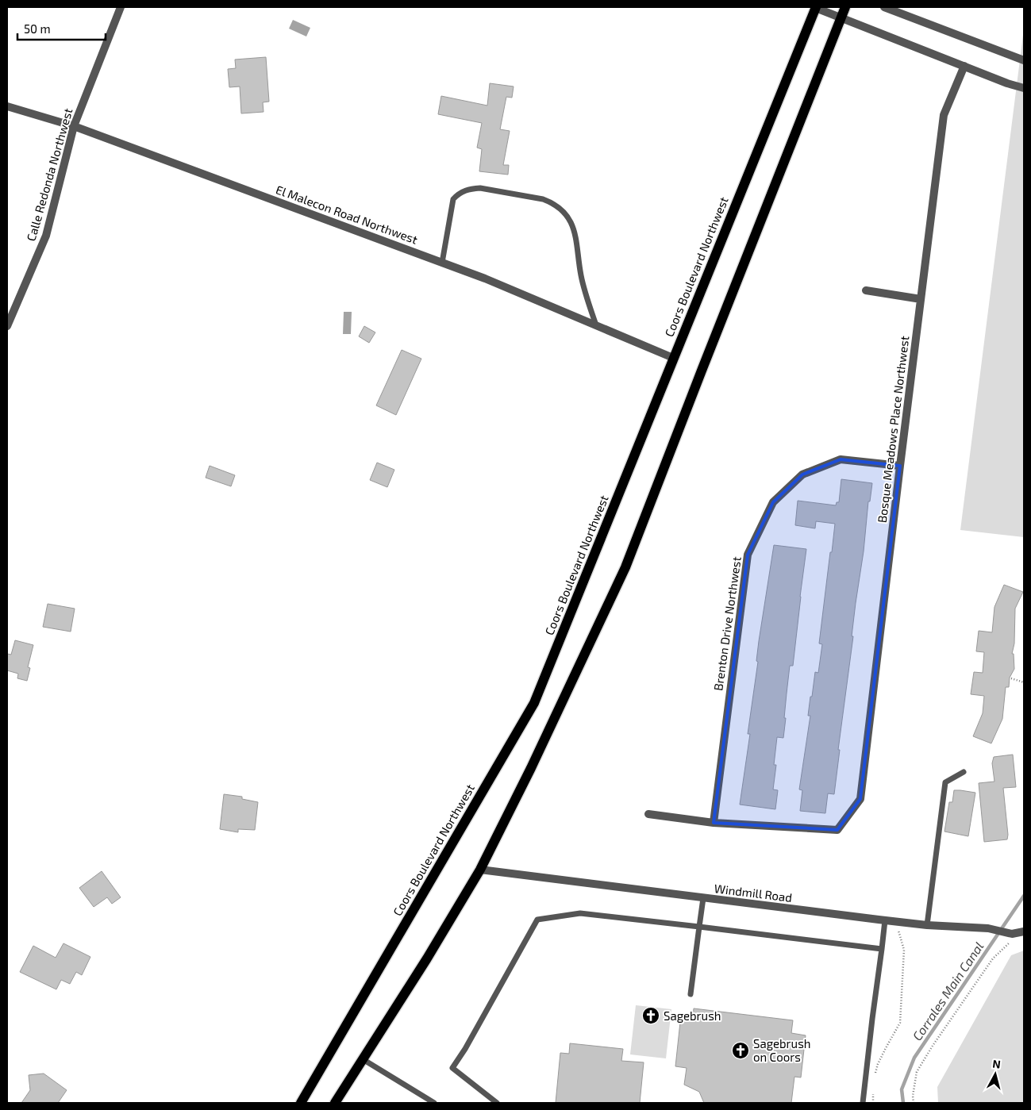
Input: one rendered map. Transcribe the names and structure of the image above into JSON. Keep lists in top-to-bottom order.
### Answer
{
  "streets": {
    "main road": ["Coors Boulevard Northwest"],
    "street": [
      "Calle Redonda Northwest",
      "El Malecon Road Northwest",
      "Bosque Meadows Place Northwest",
      "Brenton Drive Northwest",
      "Windmill Road"
    ]
  },
  "crossings": [
    ["Calle Redonda Northwest", "El Malecon Road Northwest"],
    ["El Malecon Road Northwest", "Coors Boulevard Northwest"],
    ["Bosque Meadows Place Northwest", "Brenton Drive Northwest"]
  ],
  "water": ["Corrales Main Canal"],
  "places": {
    "church": ["Sagebrush", "Sagebrush on Coors"]
  },
  "scale_bar": "50 m",
  "north": "top"
}
